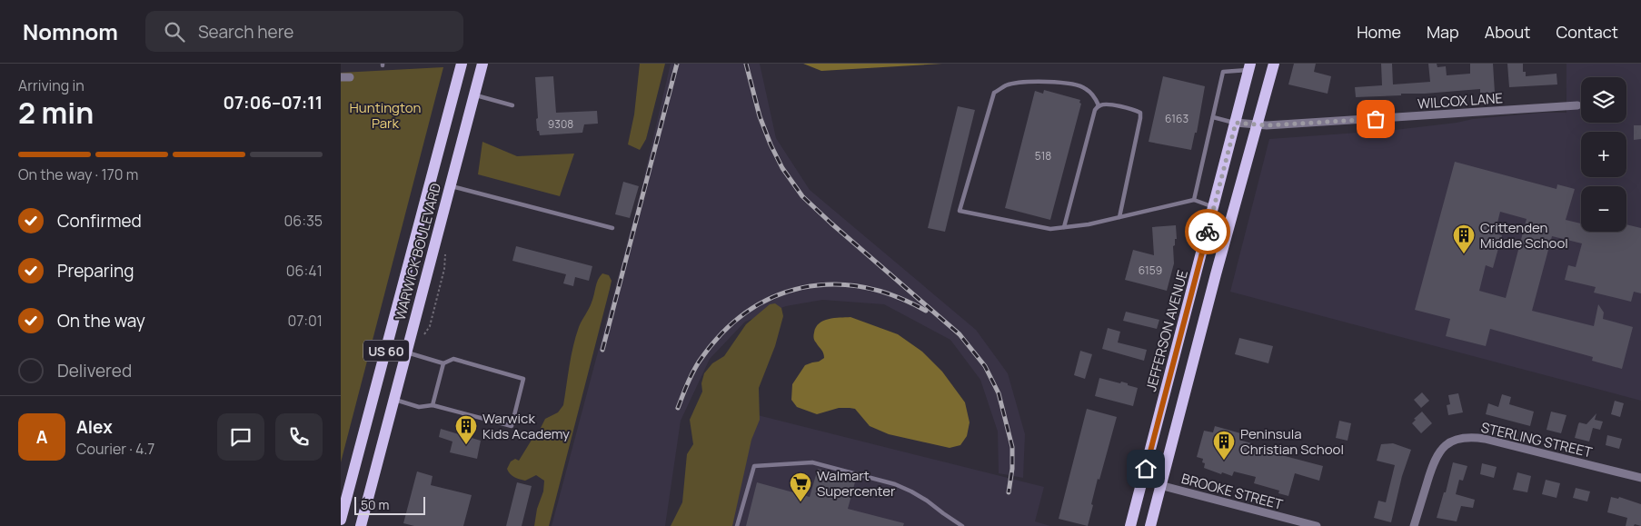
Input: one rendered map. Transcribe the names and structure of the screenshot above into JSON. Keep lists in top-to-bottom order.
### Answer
{
  "streets": {
    "main road": ["WARWICK BOULEVARD", "JEFFERSON AVENUE", "US 60"],
    "street": ["WILCOX LANE", "STERLING STREET", "BROOKE STREET"]
  },
  "crossings": [
    ["WILCOX LANE", "JEFFERSON AVENUE"],
    ["JEFFERSON AVENUE", "BROOKE STREET"]
  ],
  "parks": ["Huntington Park"],
  "places": {
    "building": ["Crittenden Middle School", "Warwick Kids Academy", "Peninsula Christian School"],
    "supermarket": ["Walmart Supercenter"]
  },
  "house_numbers": [
    "6163",
    "9308",
    "518",
    "6159"
  ],
  "scale_bar": "50 m",
  "page": {
    "header": "Nomnom",
    "search": "Search here",
    "nav": [
      "Home",
      "Map",
      "About",
      "Contact"
    ],
    "heading": ["2 min", "Arriving in", "07:06–07:11"],
    "panel": ["Alex", "Courier · 4.7"],
    "map_buttons": ["+", "−"],
    "bar": "On the way · 170 m",
    "list": [
      ["Confirmed", "06:35"],
      ["Preparing", "06:41"],
      ["On the way", "07:01"],
      "Delivered"
    ],
    "round": "A",
    "scale": "50 m"
  }
}
